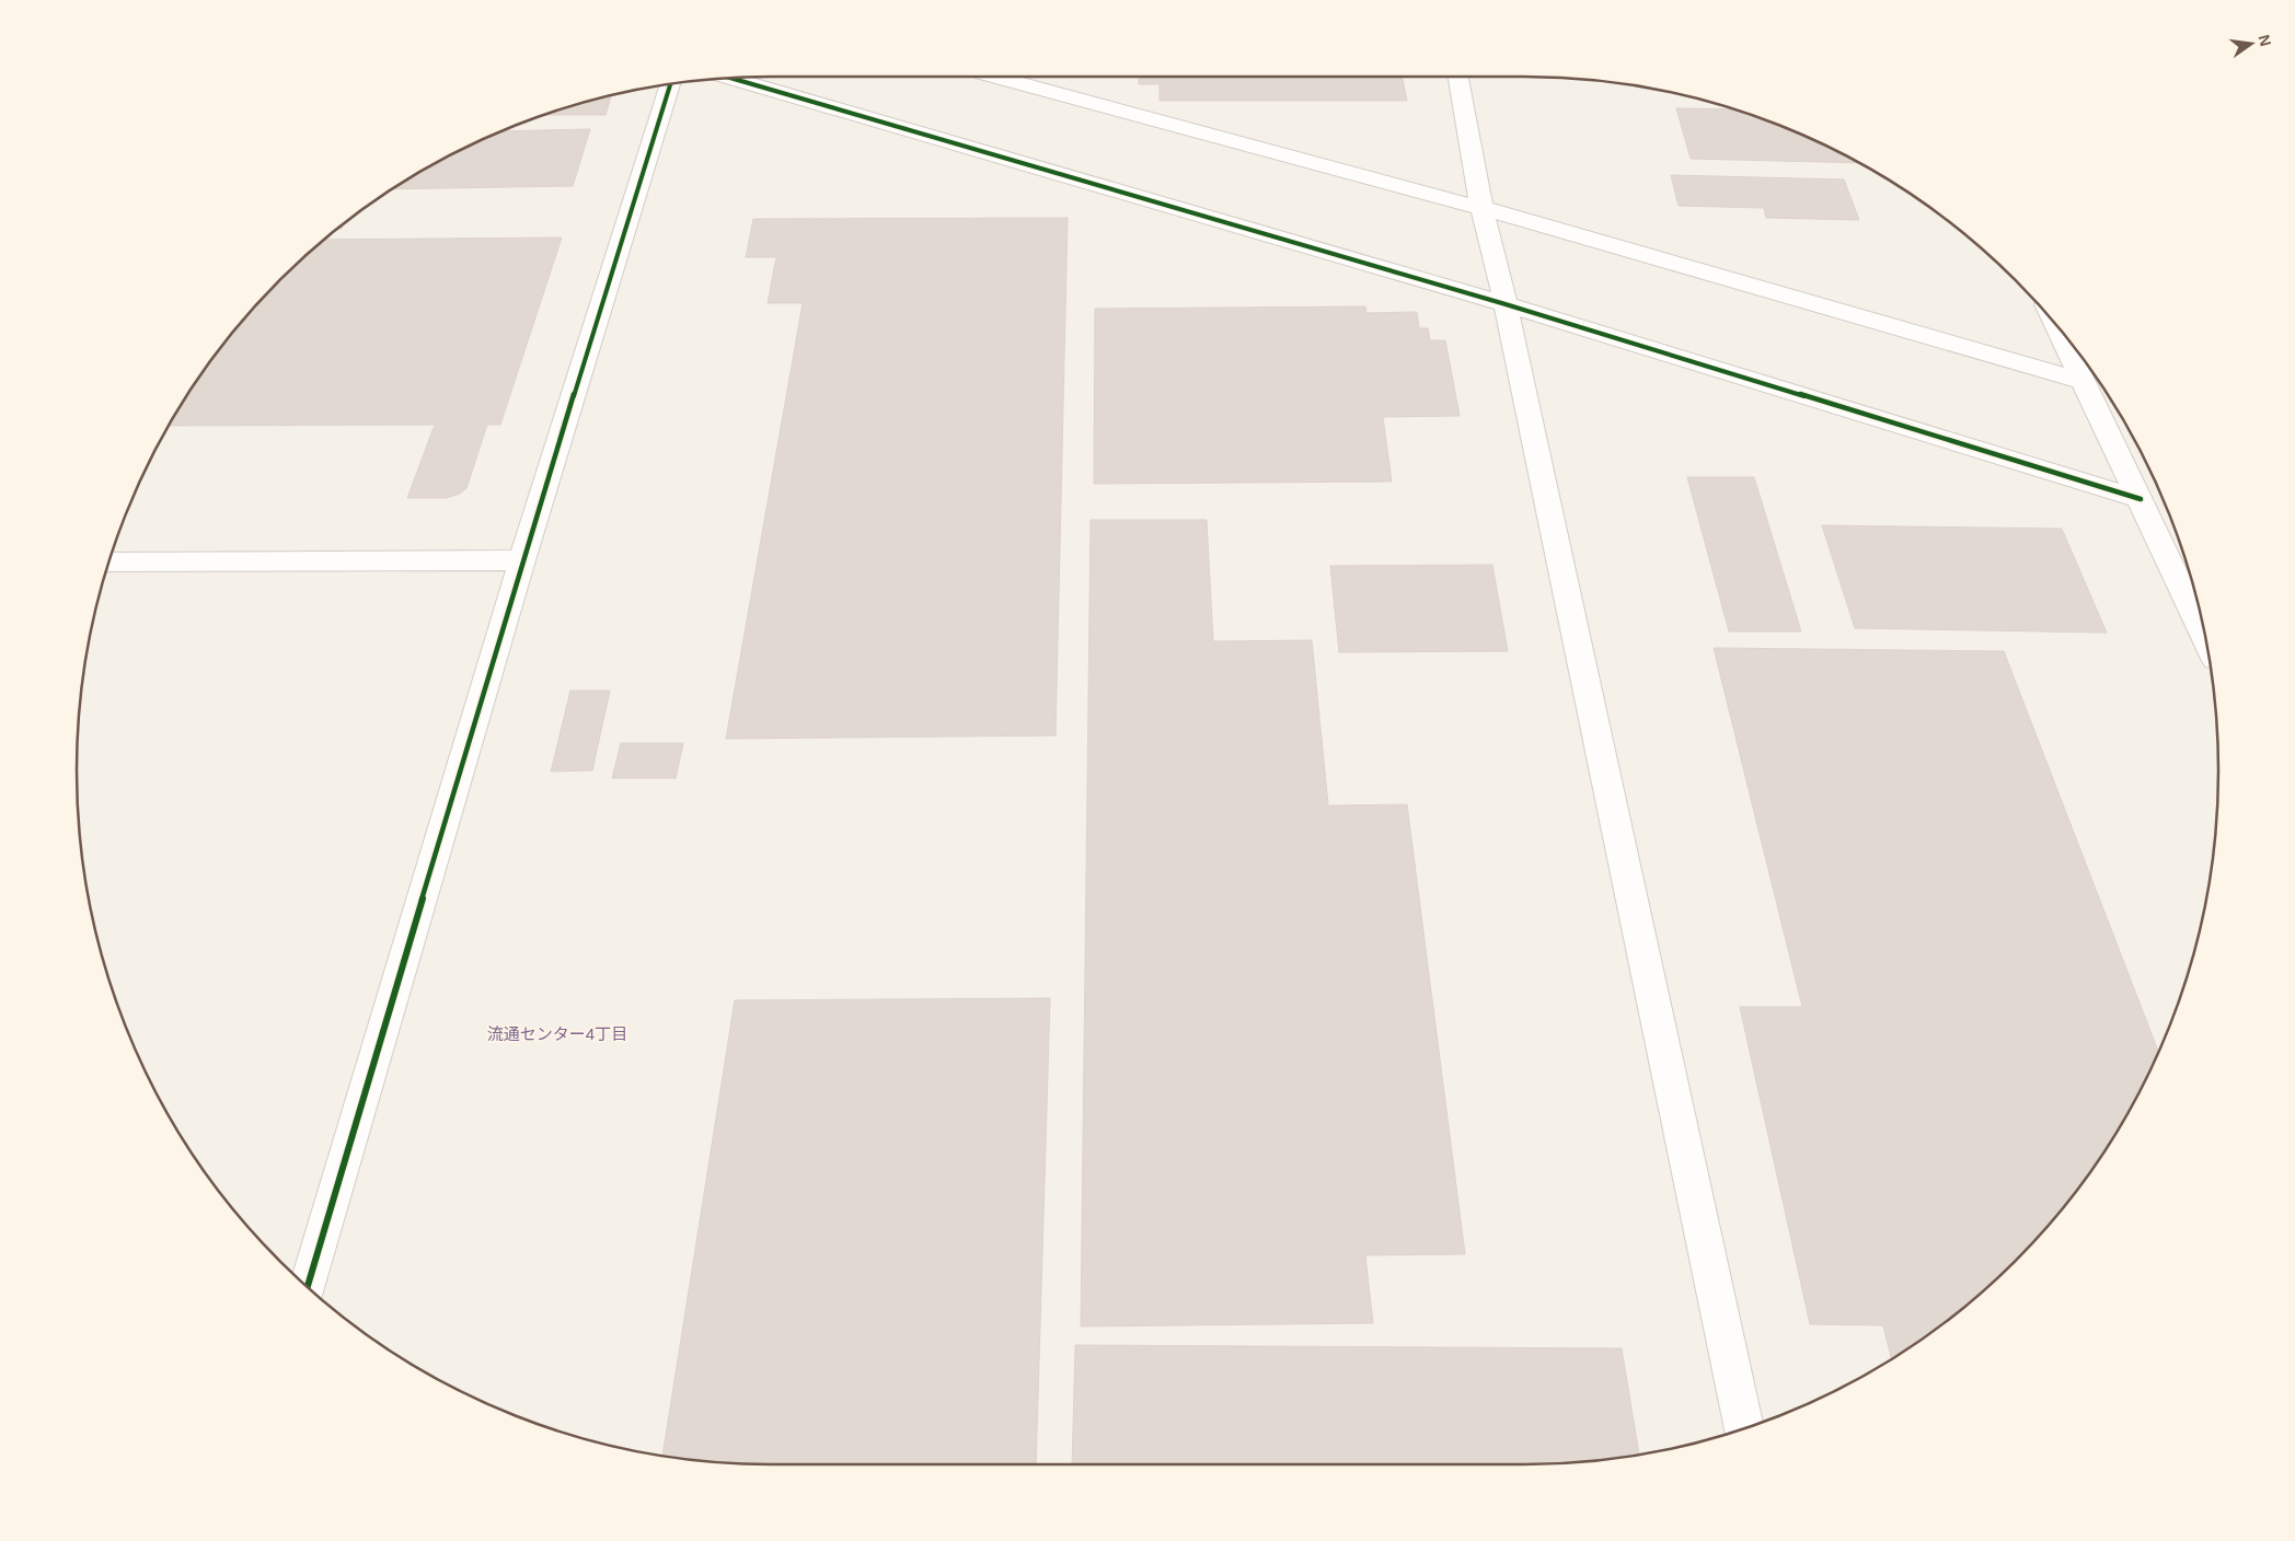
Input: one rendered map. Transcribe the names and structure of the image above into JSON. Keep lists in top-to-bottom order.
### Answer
{
  "districts": ["流通センター4丁目"],
  "north": "right"
}
